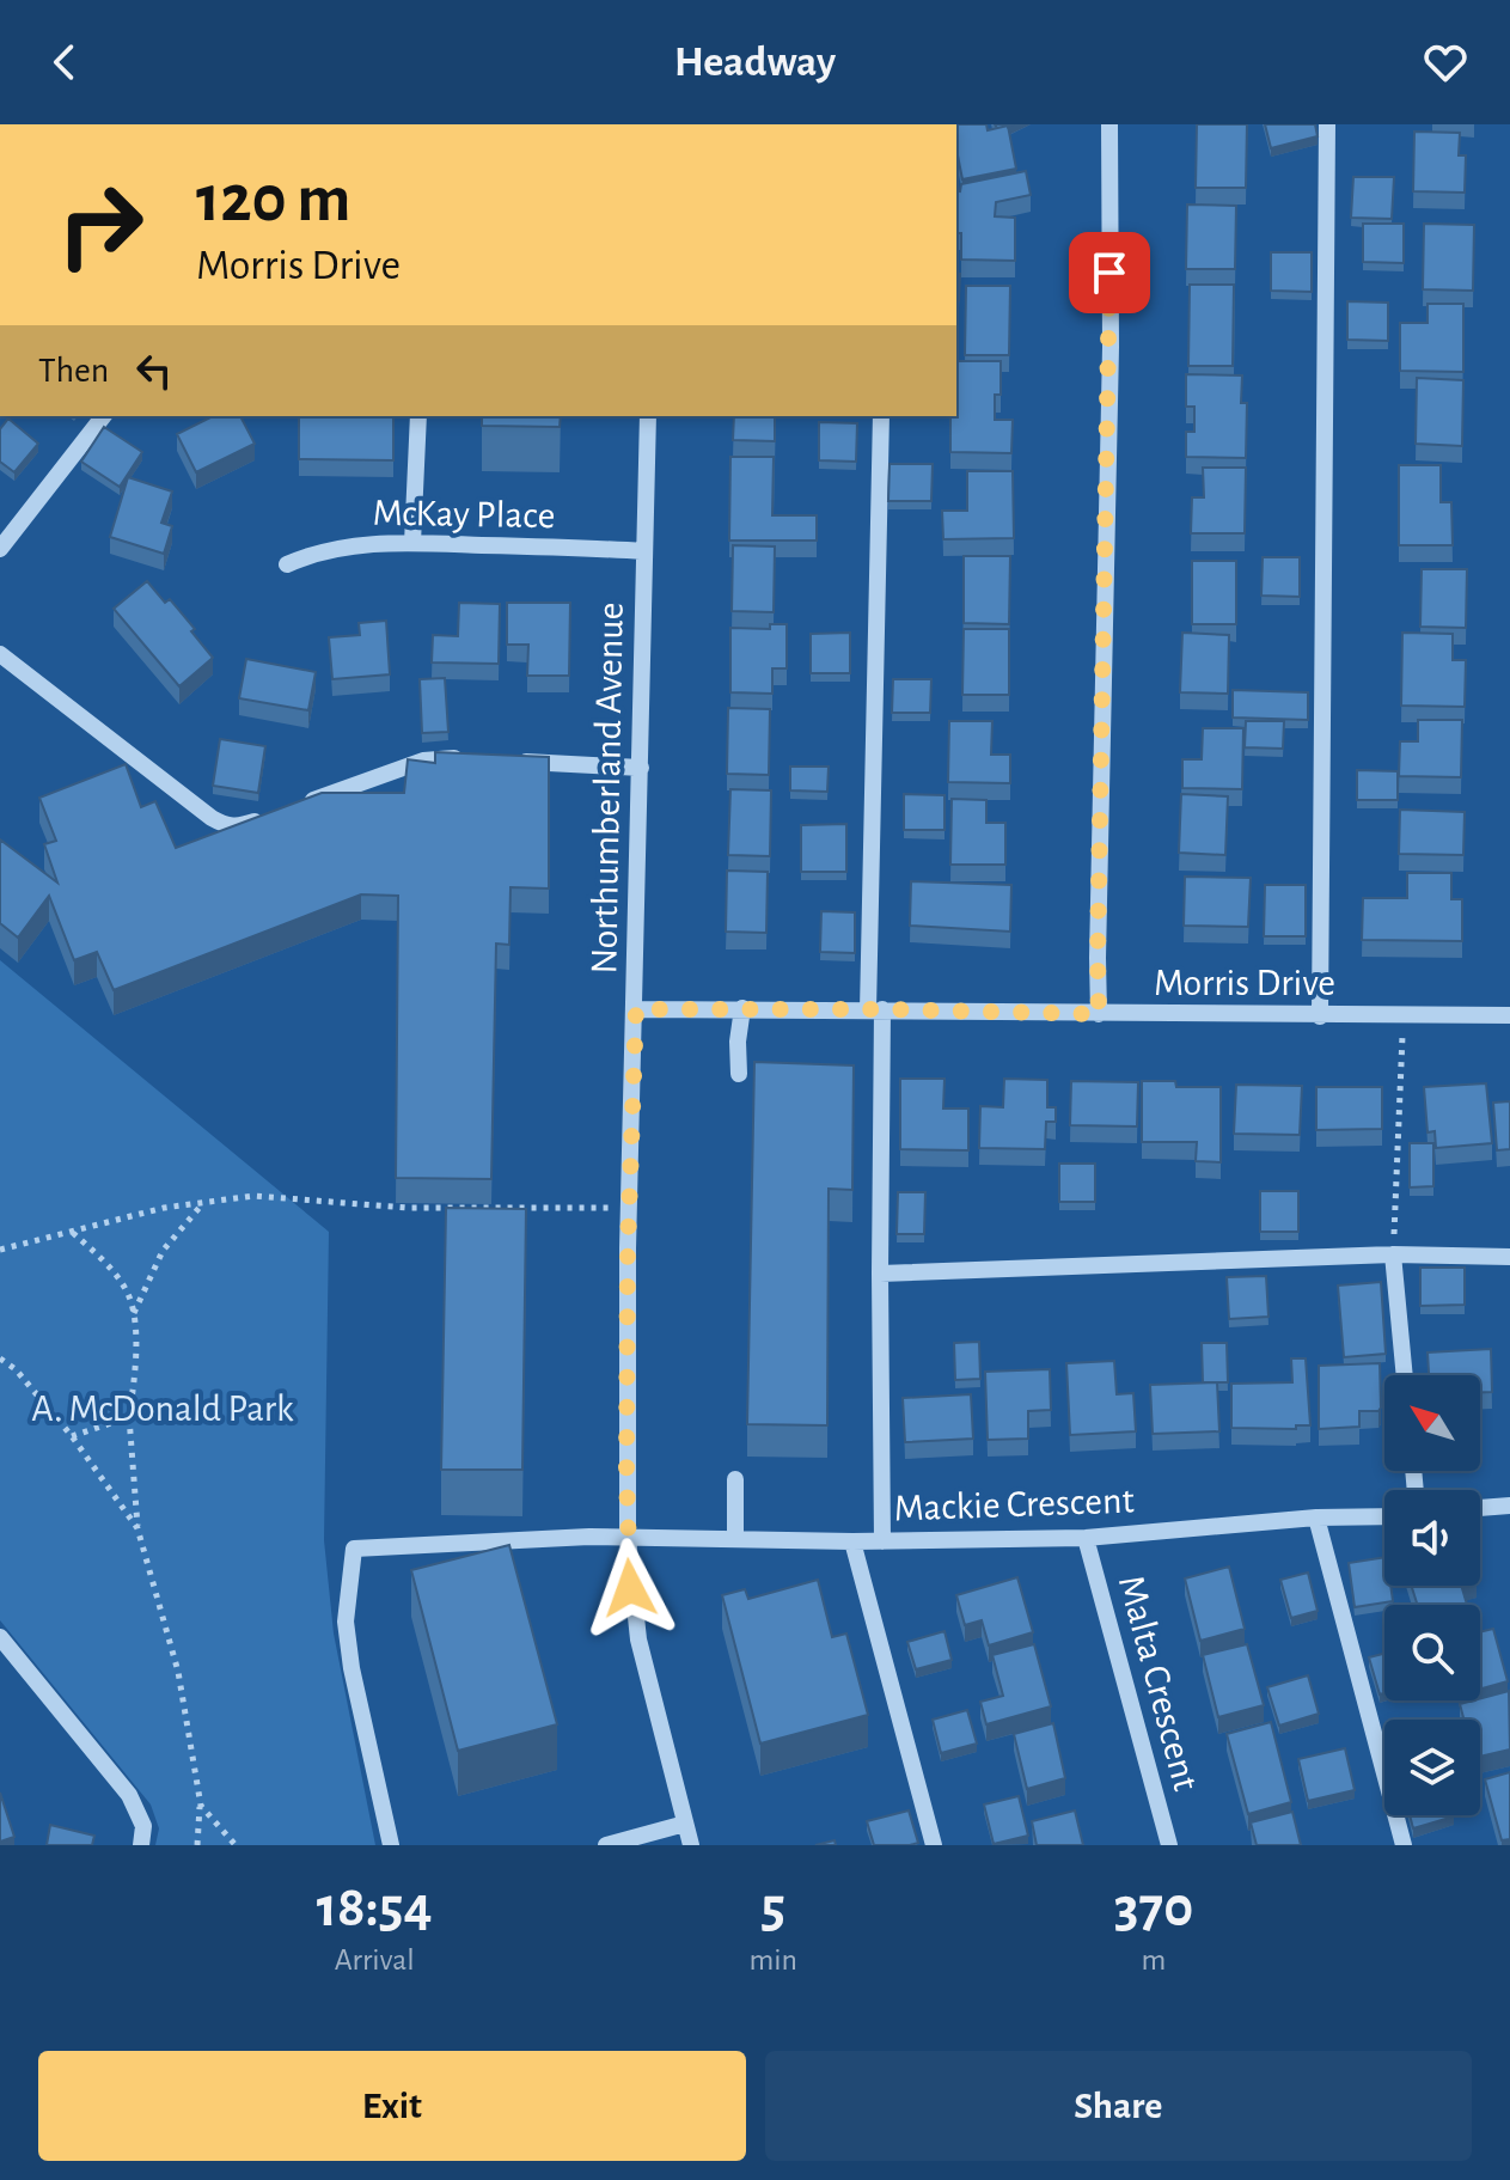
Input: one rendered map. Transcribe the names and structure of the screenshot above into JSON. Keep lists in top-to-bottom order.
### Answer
{
  "streets": {
    "street": [
      "McKay Place",
      "Northumberland Avenue",
      "Morris Drive",
      "Mackie Crescent",
      "Malta Crescent"
    ]
  },
  "crossings": [
    ["McKay Place", "Northumberland Avenue"],
    ["Northumberland Avenue", "Morris Drive"],
    ["Northumberland Avenue", "Mackie Crescent"],
    ["Mackie Crescent", "Malta Crescent"]
  ],
  "parks": ["A. McDonald Park"],
  "north": "top left",
  "page": {
    "header": "Headway",
    "turn": ["120 m", "Morris Drive"],
    "then": "Then",
    "eta": [
      "18:54",
      "Arrival",
      "5",
      "min",
      "370",
      "m"
    ],
    "buttons": ["Exit", "Share"]
  }
}
